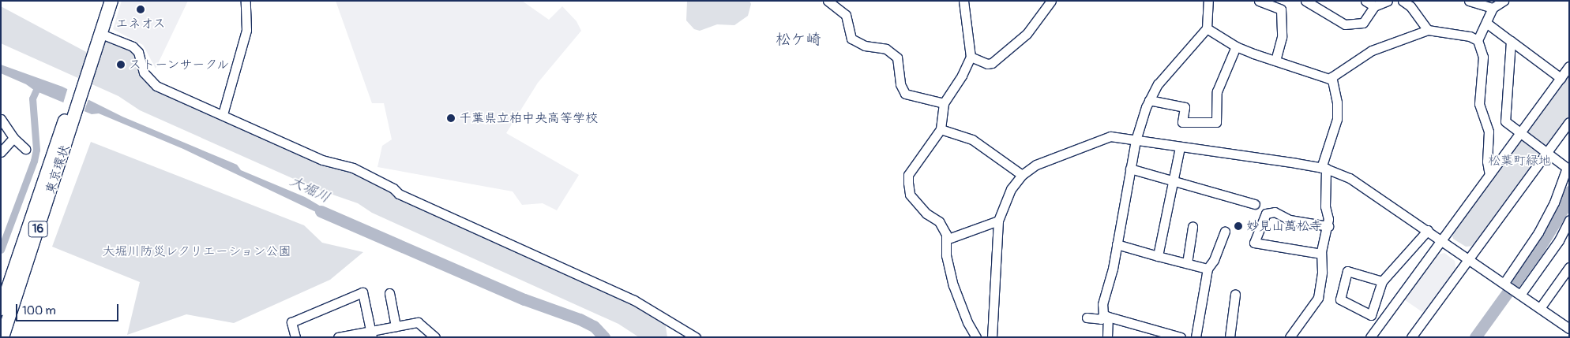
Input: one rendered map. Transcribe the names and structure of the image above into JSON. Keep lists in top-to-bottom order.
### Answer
{
  "streets": {
    "highway": ["東京環状", "16"]
  },
  "districts": ["松ケ崎"],
  "water": ["大堀川"],
  "parks": ["松葉町緑地", "大堀川防災レクリエーション公園"],
  "places": [
    "エネオス",
    "ストーンサークル",
    "千葉県立柏中央高等学校",
    "妙見山萬松寺"
  ],
  "scale_bar": "100 m"
}
